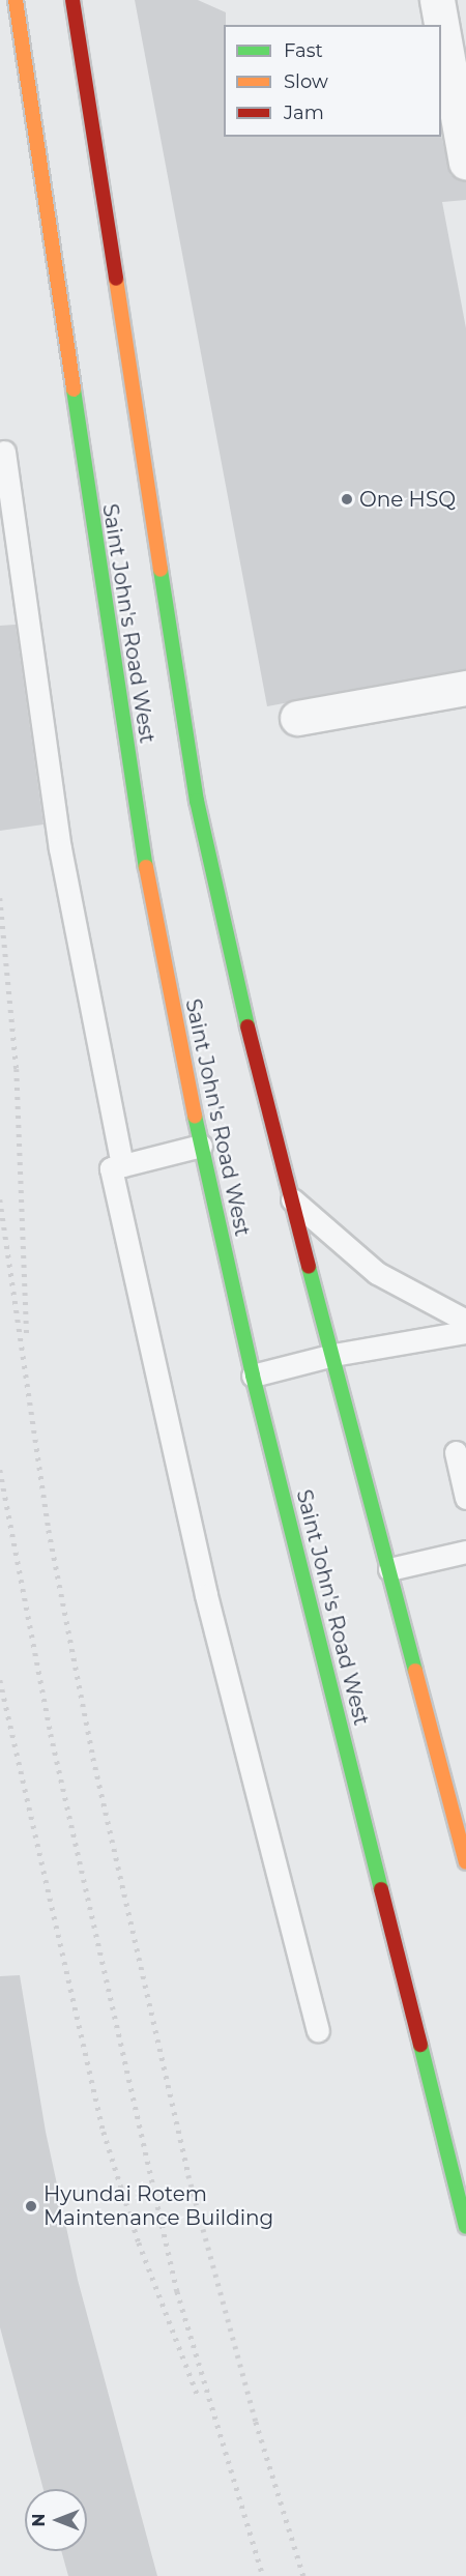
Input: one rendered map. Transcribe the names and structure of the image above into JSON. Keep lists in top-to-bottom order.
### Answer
{
  "streets": {
    "main road": ["Saint John's Road West"]
  },
  "places": ["One HSQ", "Hyundai Rotem Maintenance Building"],
  "legend": ["Fast", "Slow", "Jam"],
  "north": "left"
}
